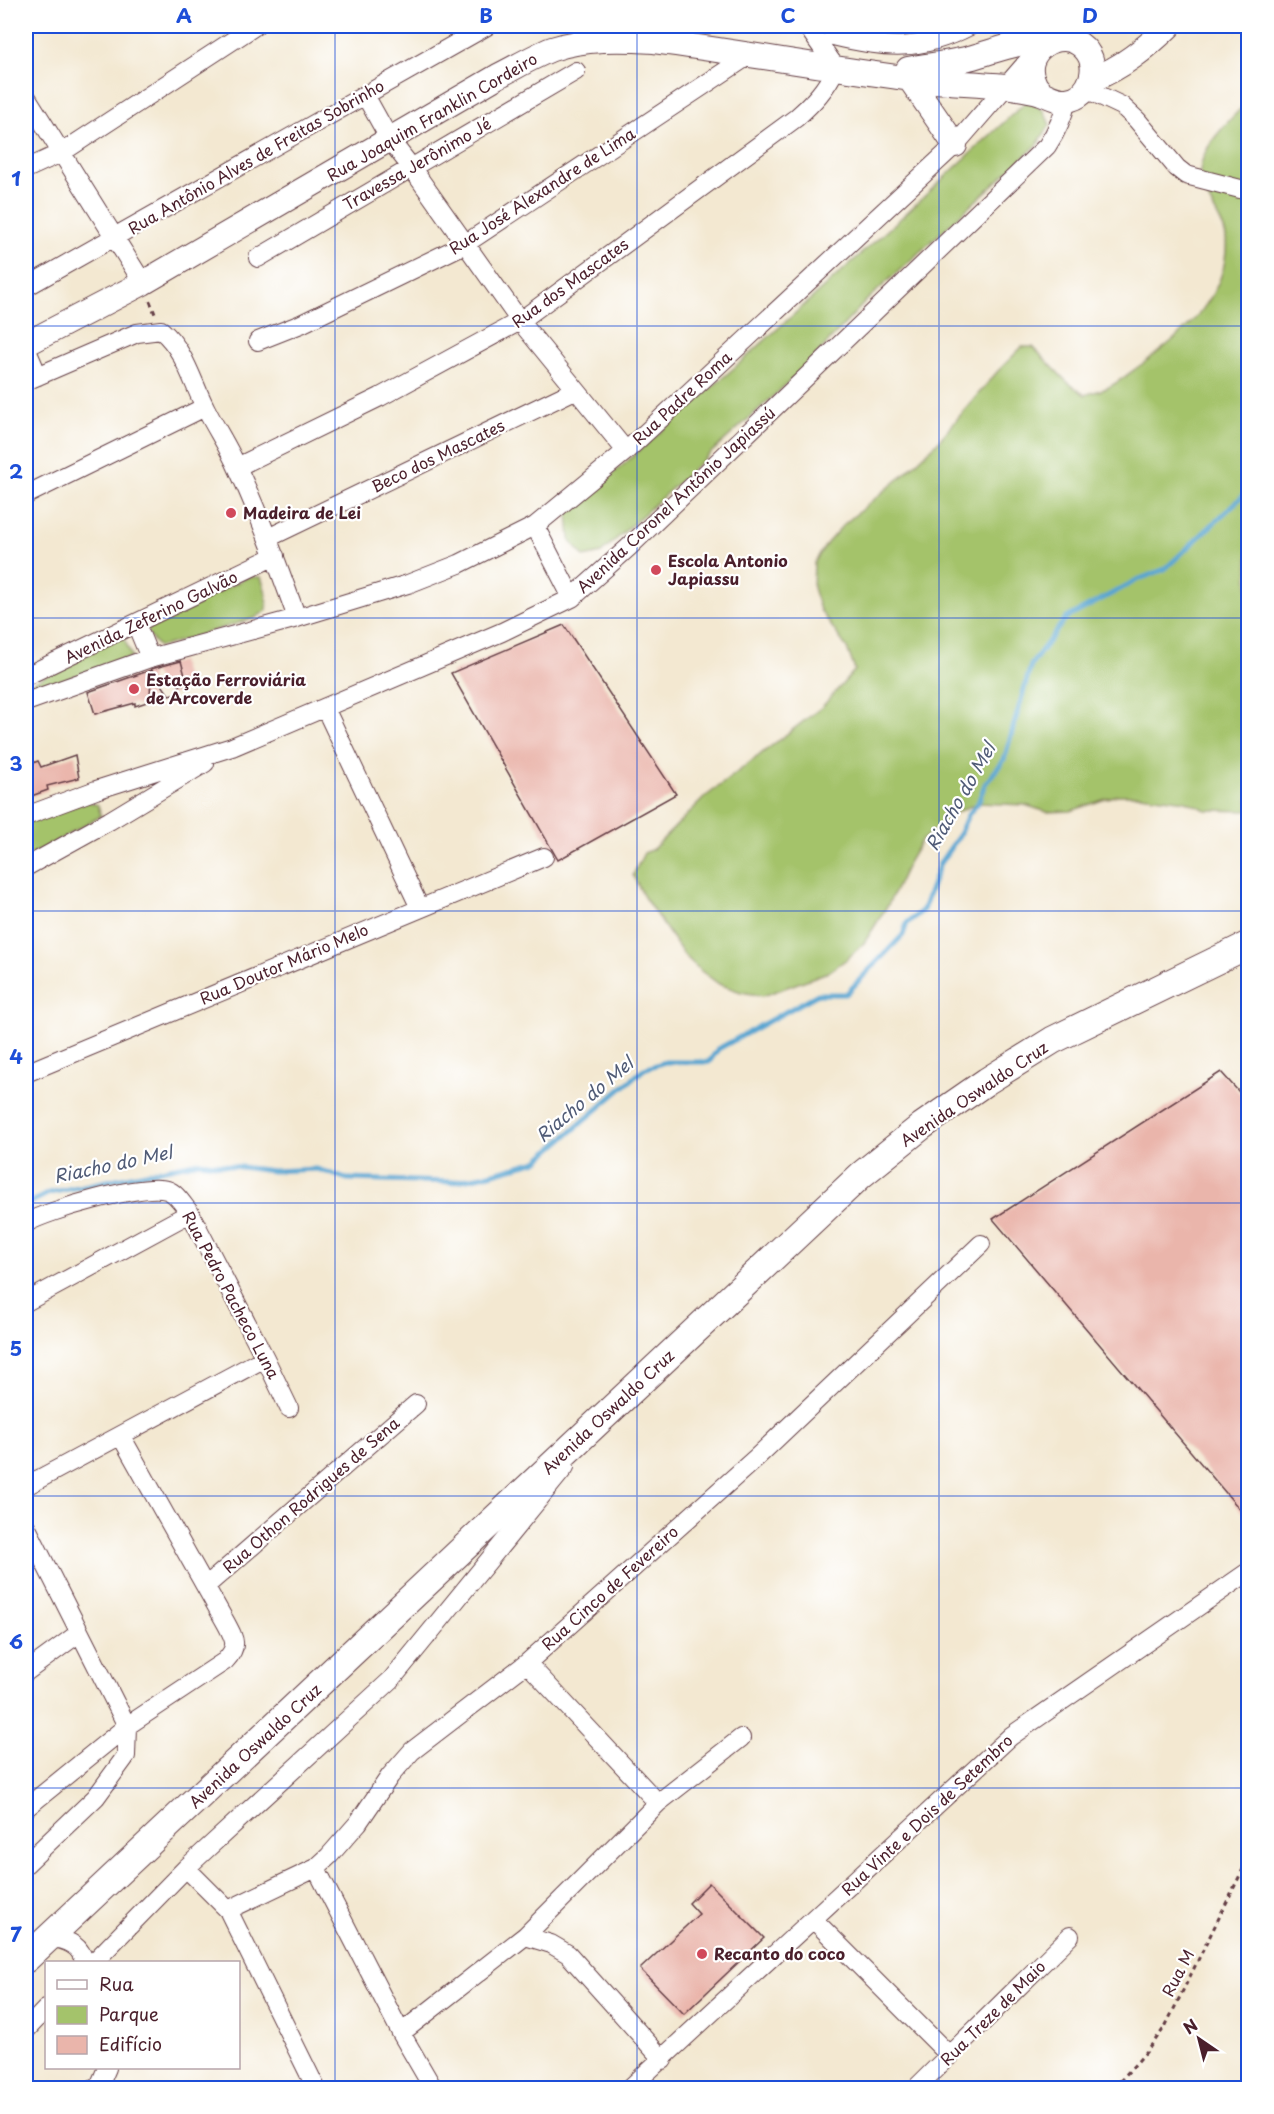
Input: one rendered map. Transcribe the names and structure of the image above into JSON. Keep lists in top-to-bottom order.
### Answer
{
  "streets": {
    "highway": ["Avenida Oswaldo Cruz"],
    "main road": ["Rua Joaquim Franklin Cordeiro"],
    "street": [
      "Rua Antônio Alves de Freitas Sobrinho",
      "Travessa Jerônimo Jé",
      "Rua José Alexandre de Lima",
      "Rua dos Mascates",
      "Rua Padre Roma",
      "Beco dos Mascates",
      "Avenida Coronel Antônio Japiassú",
      "Avenida Zeferino Galvão",
      "Rua Doutor Mário Melo",
      "Rua Pedro Pacheco Luna",
      "Rua Othon Rodrigues de Sena",
      "Rua Cinco de Fevereiro",
      "Rua Vinte e Dois de Setembro",
      "Rua Treze de Maio"
    ],
    "path": ["Rua M"]
  },
  "crossings": [
    ["Rua Joaquim Franklin Cordeiro", "Rua José Alexandre de Lima"],
    ["Rua Joaquim Franklin Cordeiro", "Rua dos Mascates"],
    ["Rua Joaquim Franklin Cordeiro", "Rua Padre Roma"],
    ["Rua Joaquim Franklin Cordeiro", "Avenida Coronel Antônio Japiassú"],
    ["Rua Padre Roma", "Avenida Coronel Antônio Japiassú"],
    ["Rua Padre Roma", "Avenida Zeferino Galvão"]
  ],
  "water": ["Riacho do Mel"],
  "places": [
    "Madeira de Lei",
    "Escola Antonio Japiassu",
    "Estação Ferroviária de Arcoverde",
    "Recanto do coco"
  ],
  "legend": ["Rua", "Parque", "Edifício"],
  "north": "top left",
  "grid": {
    "columns": [
      "A",
      "B",
      "C",
      "D"
    ],
    "rows": [
      "1",
      "2",
      "3",
      "4",
      "5",
      "6",
      "7"
    ]
  }
}
